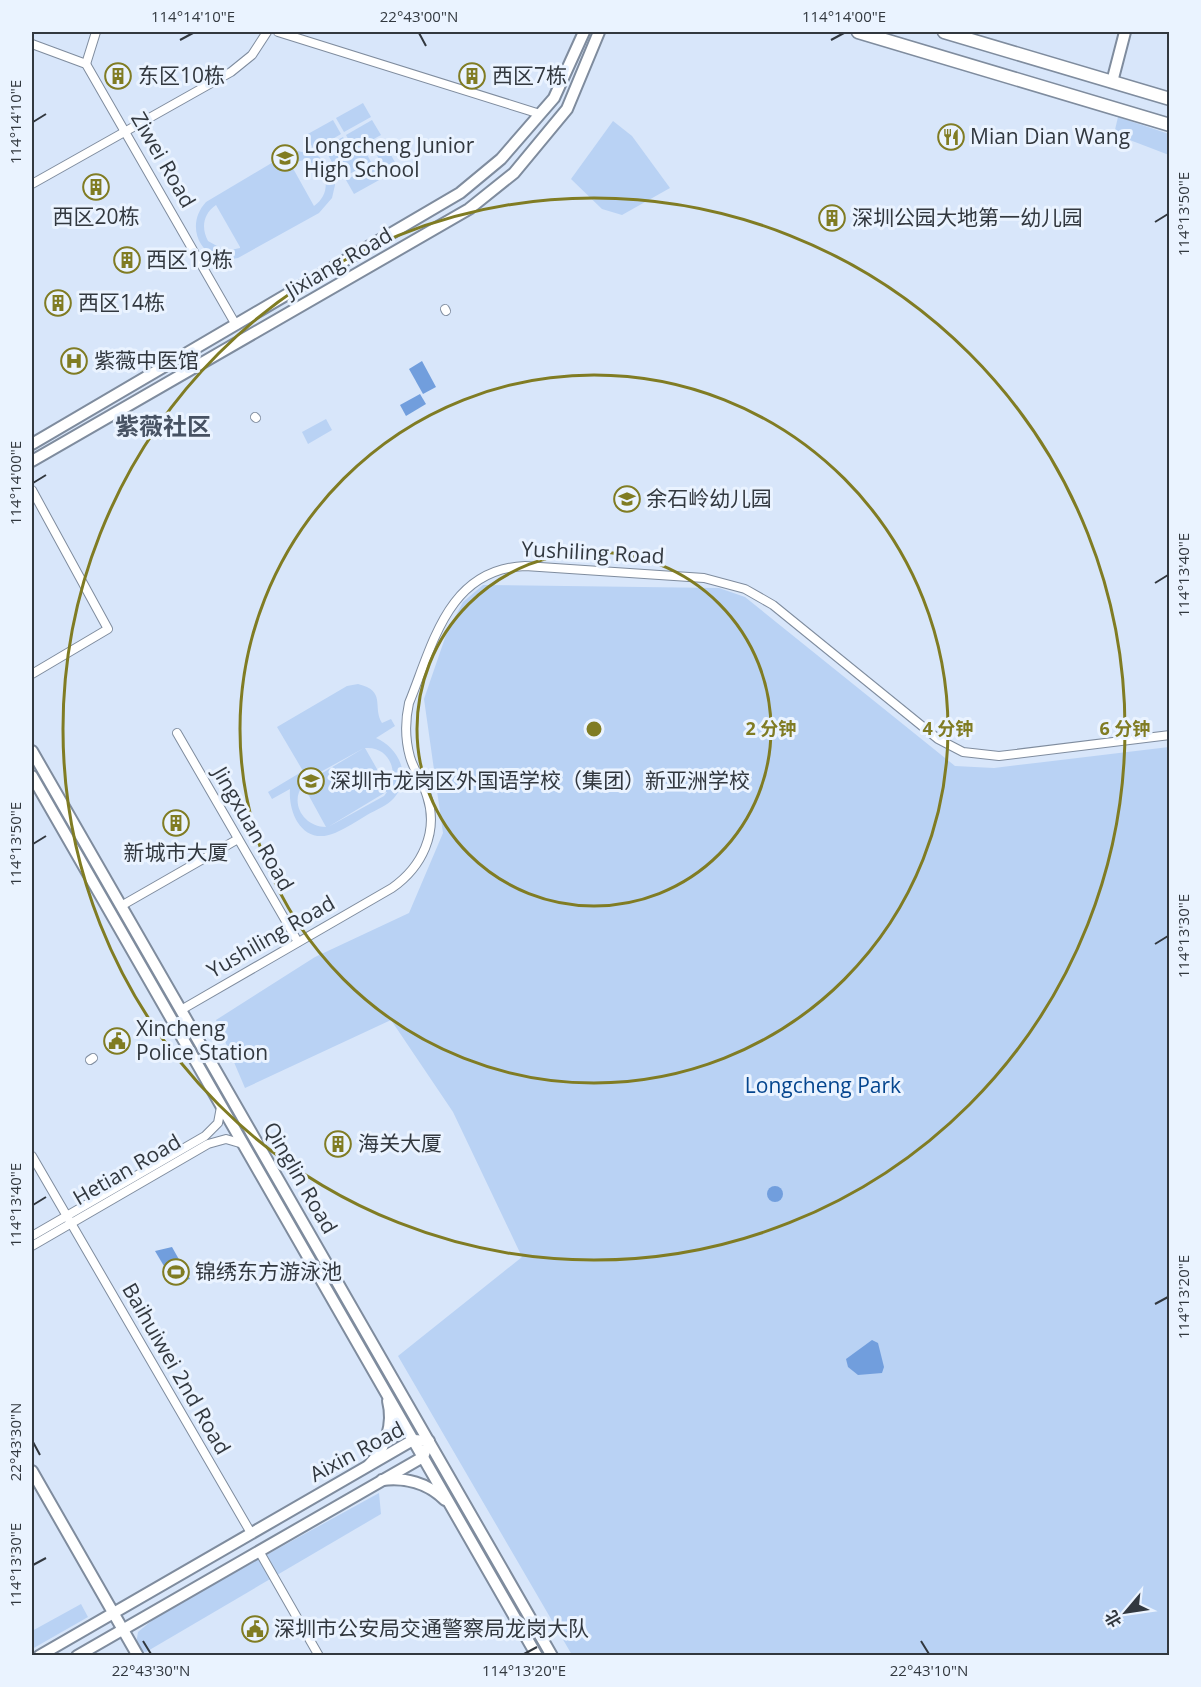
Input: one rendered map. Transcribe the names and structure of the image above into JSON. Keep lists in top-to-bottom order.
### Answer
{
  "streets": {
    "main road": ["Jixiang Road", "Qinglin Road", "Aixin Road"],
    "street": [
      "Ziwei Road",
      "Yushiling Road",
      "Jingxuan Road",
      "Hetian Road",
      "Baihuiwei 2nd Road"
    ]
  },
  "crossings": [
    ["Ziwei Road", "Jixiang Road"],
    ["Yushiling Road", "Jingxuan Road"],
    ["Yushiling Road", "Qinglin Road"],
    ["Hetian Road", "Qinglin Road"],
    ["Hetian Road", "Baihuiwei 2nd Road"],
    ["Qinglin Road", "Aixin Road"],
    ["Baihuiwei 2nd Road", "Aixin Road"]
  ],
  "districts": ["紫薇社区"],
  "parks": ["Longcheng Park"],
  "places": {
    "building": [
      "东区10栋",
      "西区7栋",
      "西区20栋",
      "深圳公园大地第一幼儿园",
      "西区19栋",
      "西区14栋",
      "新城市大厦",
      "海关大厦"
    ],
    "restaurant": ["Mian Dian Wang"],
    "school or university": ["Longcheng Junior High School", "余石岭幼儿园", "深圳市龙岗区外国语学校（集团）新亚洲学校"],
    "hospital": ["紫薇中医馆"],
    "public building": ["Xincheng Police Station", "深圳市公安局交通警察局龙岗大队"],
    "sports": ["锦绣东方游泳池"]
  },
  "north": "bottom left",
  "coordinates": [
    "114°14'10\"E",
    "22°43'00\"N",
    "114°14'00\"E",
    "114°13'50\"E",
    "114°13'40\"E",
    "114°13'30\"E",
    "114°13'20\"E",
    "22°43'30\"N",
    "22°43'10\"N"
  ],
  "rings": ["2 分钟", "4 分钟", "6 分钟"]
}
